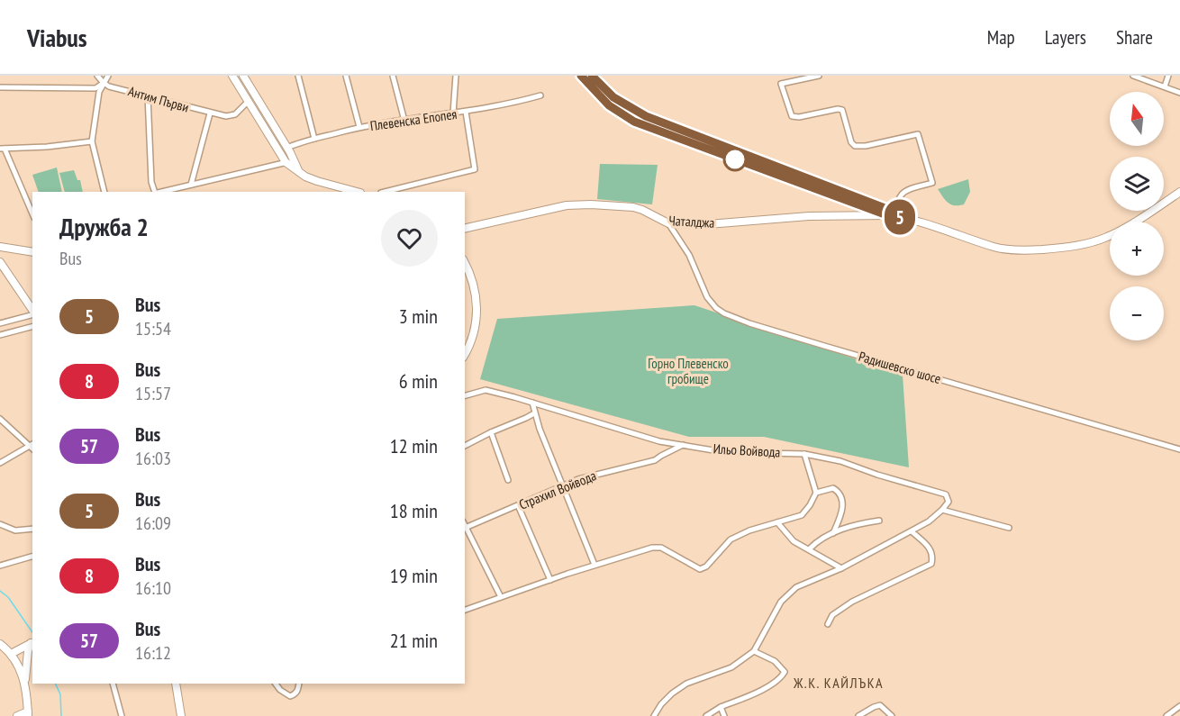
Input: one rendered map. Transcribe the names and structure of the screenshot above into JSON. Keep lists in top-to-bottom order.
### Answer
{
  "streets": {
    "street": [
      "Антим Първи",
      "Плевенска Епопея",
      "Чаталджа",
      "Радишевско шосе",
      "Ильо Войвода",
      "Страхил Войвода"
    ]
  },
  "crossings": [
    ["Чаталджа", "Радишевско шосе"],
    ["Ильо Войвода", "Страхил Войвода"]
  ],
  "districts": ["Ж.К. КАЙЛЪКА"],
  "parks": ["Горно Плевенско гробище"],
  "lines": ["bus line 5"],
  "north": "top",
  "page": {
    "header": "Viabus",
    "nav": ["Map", "Layers", "Share"],
    "on_map": "5",
    "map_buttons": ["+", "−"],
    "heading": ["Дружба 2", "Bus"],
    "list": [
      {
        "mark": "5",
        "name": "Bus",
        "note": "15:54",
        "value": "3 min"
      },
      {
        "mark": "8",
        "name": "Bus",
        "note": "15:57",
        "value": "6 min"
      },
      {
        "mark": "57",
        "name": "Bus",
        "note": "16:03",
        "value": "12 min"
      },
      {
        "mark": "5",
        "name": "Bus",
        "note": "16:09",
        "value": "18 min"
      },
      {
        "mark": "8",
        "name": "Bus",
        "note": "16:10",
        "value": "19 min"
      },
      {
        "mark": "57",
        "name": "Bus",
        "note": "16:12",
        "value": "21 min"
      }
    ]
  }
}
